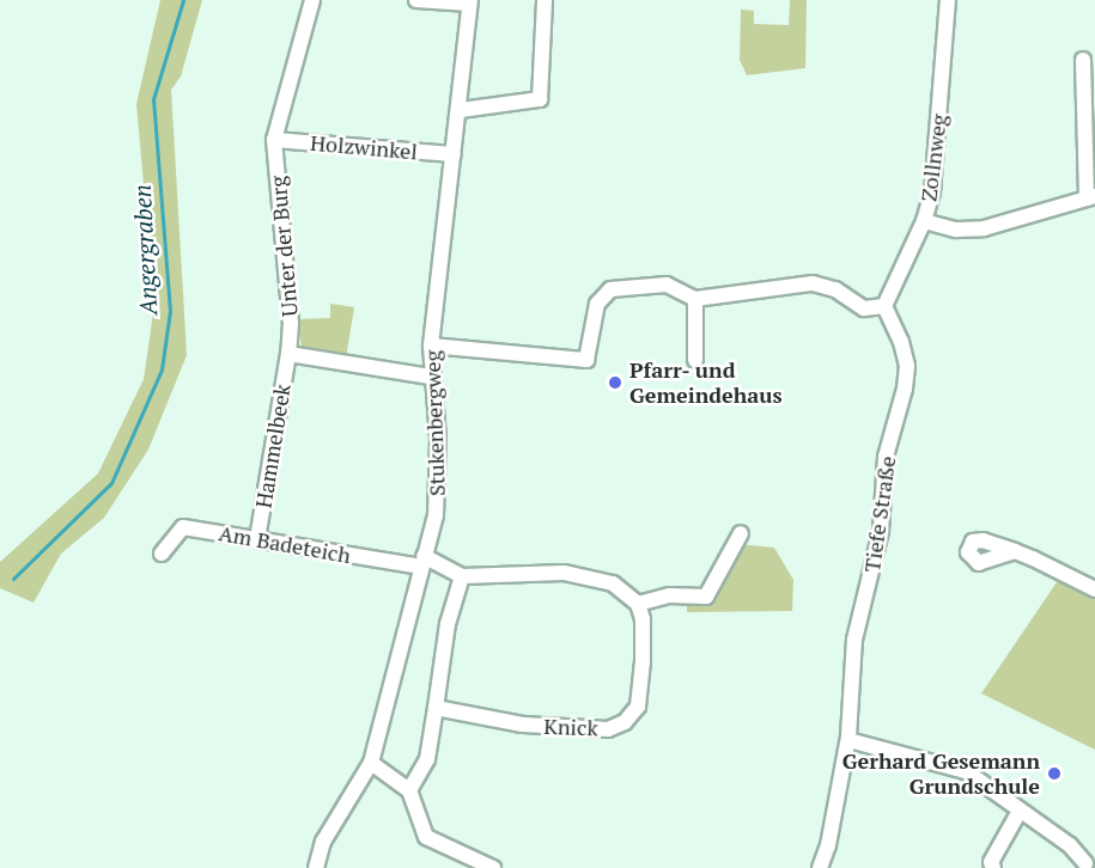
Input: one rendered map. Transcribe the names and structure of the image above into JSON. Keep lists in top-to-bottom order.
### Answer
{
  "streets": {
    "street": [
      "Holzwinkel",
      "Zollnweg",
      "Unter der Burg",
      "Stukenbergweg",
      "Hammelbeek",
      "Tiefe Straße",
      "Am Badeteich",
      "Knick"
    ]
  },
  "crossings": [
    ["Holzwinkel", "Unter der Burg"],
    ["Holzwinkel", "Stukenbergweg"],
    ["Zollnweg", "Tiefe Straße"],
    ["Unter der Burg", "Hammelbeek"],
    ["Stukenbergweg", "Am Badeteich"],
    ["Hammelbeek", "Am Badeteich"]
  ],
  "water": ["Angergraben"],
  "places": ["Pfarr- und Gemeindehaus", "Gerhard Gesemann Grundschule"]
}
